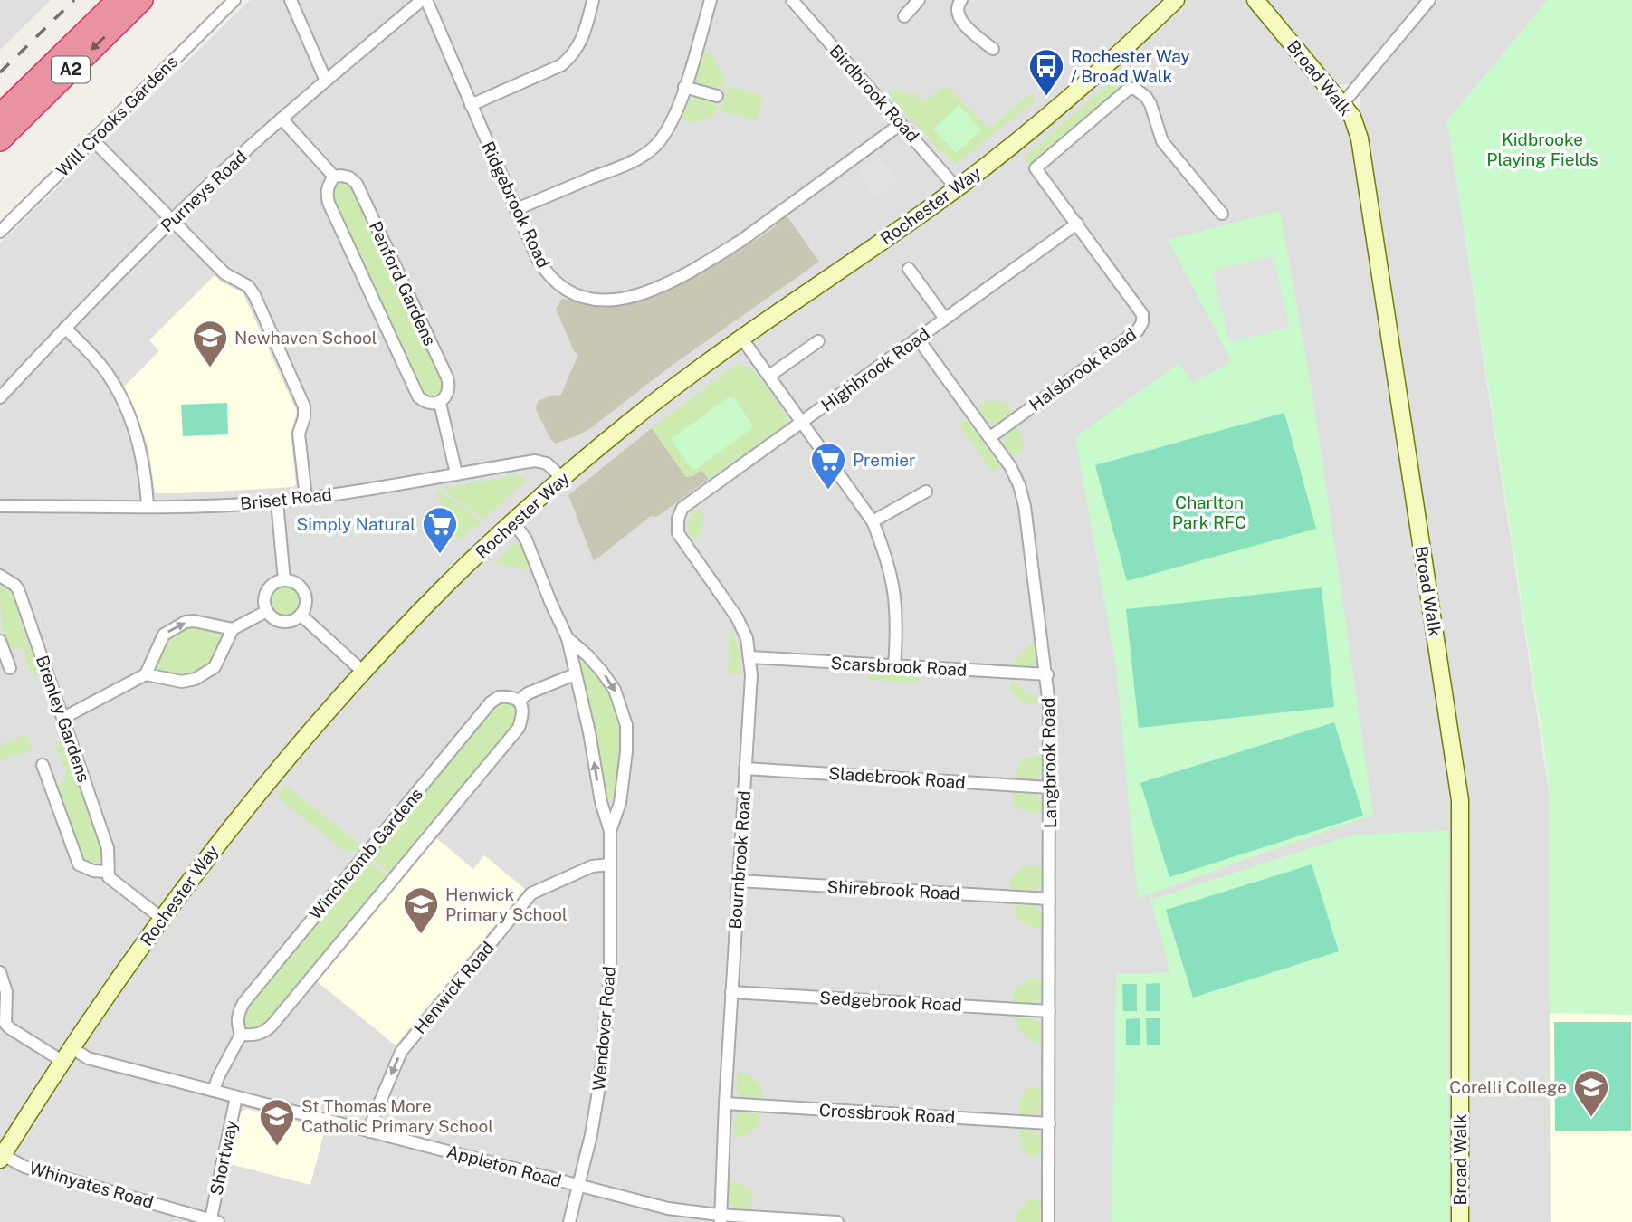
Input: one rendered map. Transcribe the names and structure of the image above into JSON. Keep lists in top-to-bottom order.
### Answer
{
  "streets": {
    "highway": ["A2"],
    "street": [
      "Broad Walk",
      "Birdbrook Road",
      "Will Crooks Gardens",
      "Purneys Road",
      "Ridgebrook Road",
      "Rochester Way",
      "Penford Gardens",
      "Highbrook Road",
      "Halsbrook Road",
      "Briset Road",
      "Scarsbrook Road",
      "Brenley Gardens",
      "Langbrook Road",
      "Sladebrook Road",
      "Winchcomb Gardens",
      "Bournbrook Road",
      "Shirebrook Road",
      "Henwick Road",
      "Sedgebrook Road",
      "Wendover Road",
      "Crossbrook Road",
      "Shortway",
      "Appleton Road",
      "Whinyates Road"
    ]
  },
  "crossings": [
    ["Birdbrook Road", "Ridgebrook Road"],
    ["Birdbrook Road", "Rochester Way"],
    ["Purneys Road", "Ridgebrook Road"],
    ["Purneys Road", "Penford Gardens"],
    ["Rochester Way", "Briset Road"],
    ["Rochester Way", "Brenley Gardens"],
    ["Rochester Way", "Wendover Road"],
    ["Rochester Way", "Appleton Road"],
    ["Rochester Way", "Whinyates Road"],
    ["Penford Gardens", "Briset Road"],
    ["Highbrook Road", "Halsbrook Road"],
    ["Highbrook Road", "Langbrook Road"],
    ["Highbrook Road", "Bournbrook Road"],
    ["Halsbrook Road", "Langbrook Road"],
    ["Scarsbrook Road", "Langbrook Road"],
    ["Scarsbrook Road", "Bournbrook Road"],
    ["Langbrook Road", "Sladebrook Road"],
    ["Langbrook Road", "Shirebrook Road"],
    ["Langbrook Road", "Sedgebrook Road"],
    ["Langbrook Road", "Crossbrook Road"],
    ["Sladebrook Road", "Bournbrook Road"],
    ["Winchcomb Gardens", "Wendover Road"],
    ["Winchcomb Gardens", "Appleton Road"],
    ["Bournbrook Road", "Shirebrook Road"],
    ["Bournbrook Road", "Sedgebrook Road"],
    ["Bournbrook Road", "Crossbrook Road"],
    ["Bournbrook Road", "Appleton Road"],
    ["Henwick Road", "Wendover Road"],
    ["Henwick Road", "Appleton Road"],
    ["Wendover Road", "Appleton Road"],
    ["Shortway", "Appleton Road"],
    ["Shortway", "Whinyates Road"]
  ],
  "one_way": ["Henwick Road"],
  "parks": ["Kidbrooke Playing Fields", "Charlton Park RFC"],
  "places": {
    "bus stop": ["Rochester Way / Broad Walk"],
    "school or university": [
      "Newhaven School",
      "Henwick Primary School",
      "Corelli College",
      "St Thomas More Catholic Primary School"
    ],
    "supermarket": ["Premier", "Simply Natural"]
  }
}
